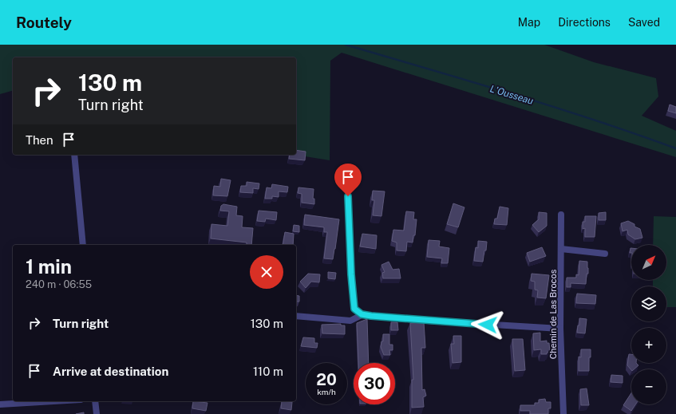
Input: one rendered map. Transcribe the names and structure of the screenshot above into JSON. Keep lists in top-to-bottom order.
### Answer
{
  "streets": {
    "street": ["Chemin de Las Brocos"]
  },
  "water": ["L'Ousseau"],
  "north": "top right",
  "page": {
    "header": "Routely",
    "nav": ["Map", "Directions", "Saved"],
    "turn": ["130 m", "Turn right"],
    "then": "Then",
    "map_buttons": ["+", "−"],
    "heading": ["1 min", "240 m · 06:55"],
    "list": [
      {
        "name": "Turn right",
        "value": "130 m"
      },
      {
        "name": "Arrive at destination",
        "value": "110 m"
      }
    ],
    "speed": "20 km/h",
    "limit": "30"
  }
}
